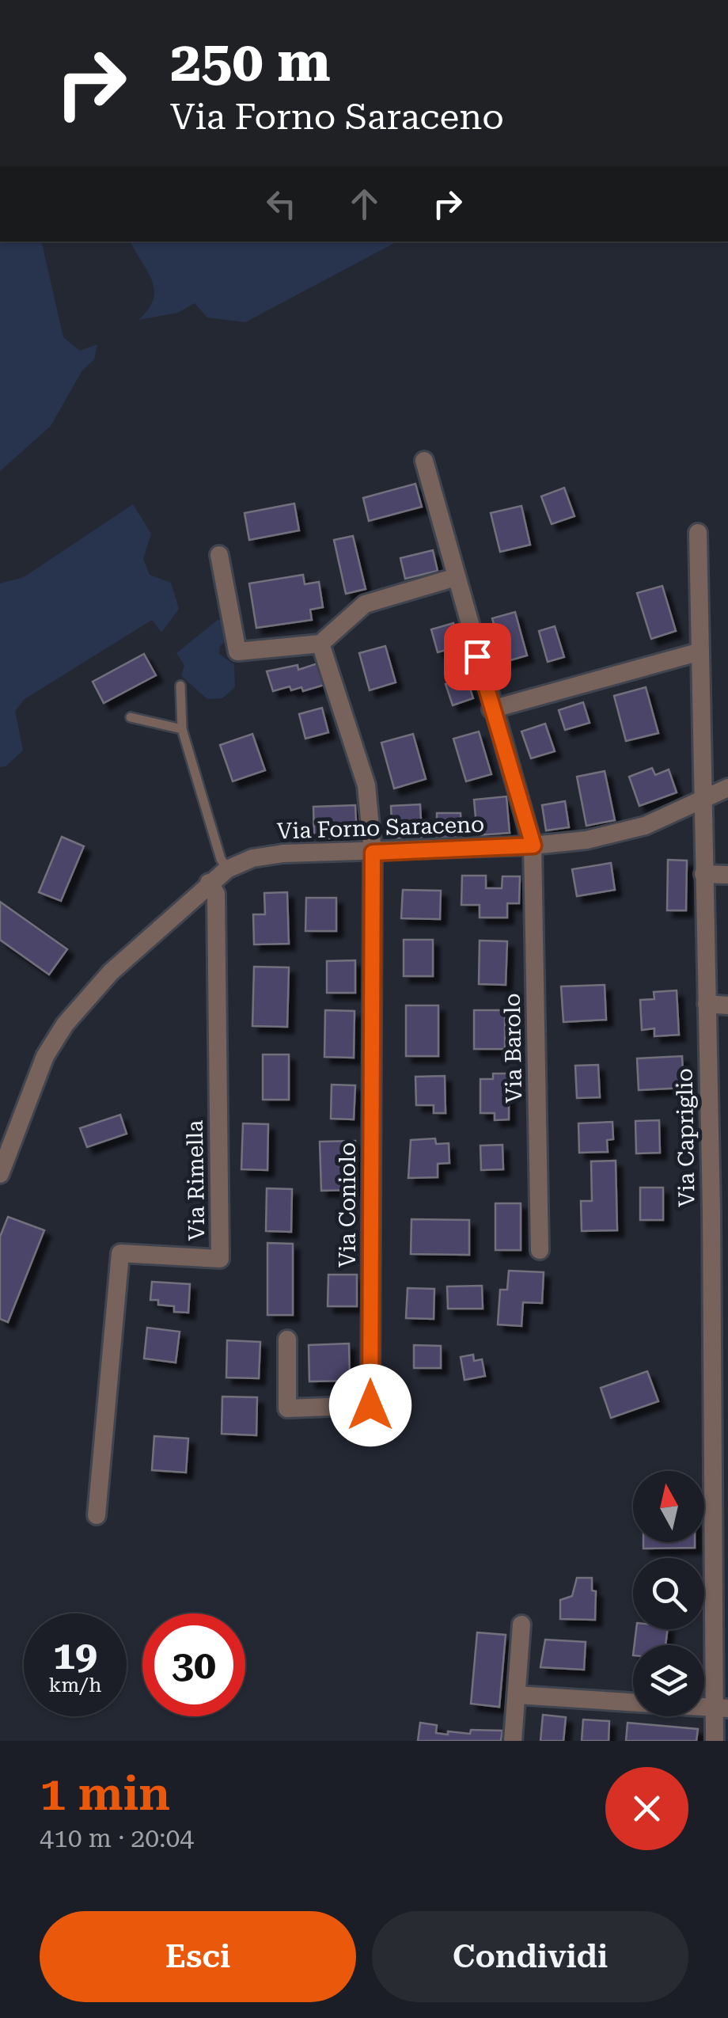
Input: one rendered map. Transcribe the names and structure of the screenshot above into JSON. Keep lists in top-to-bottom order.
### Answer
{
  "streets": {
    "street": [
      "Via Forno Saraceno",
      "Via Barolo",
      "Via Capriglio",
      "Via Rimella",
      "Via Coniolo"
    ]
  },
  "crossings": [
    ["Via Forno Saraceno", "Via Barolo"],
    ["Via Forno Saraceno", "Via Capriglio"],
    ["Via Forno Saraceno", "Via Rimella"],
    ["Via Forno Saraceno", "Via Coniolo"]
  ],
  "north": "top",
  "page": {
    "turn": ["250 m", "Via Forno Saraceno"],
    "speed": "19 km/h",
    "limit": "30",
    "heading": ["1 min", "410 m · 20:04"],
    "buttons": ["Esci", "Condividi"]
  }
}
